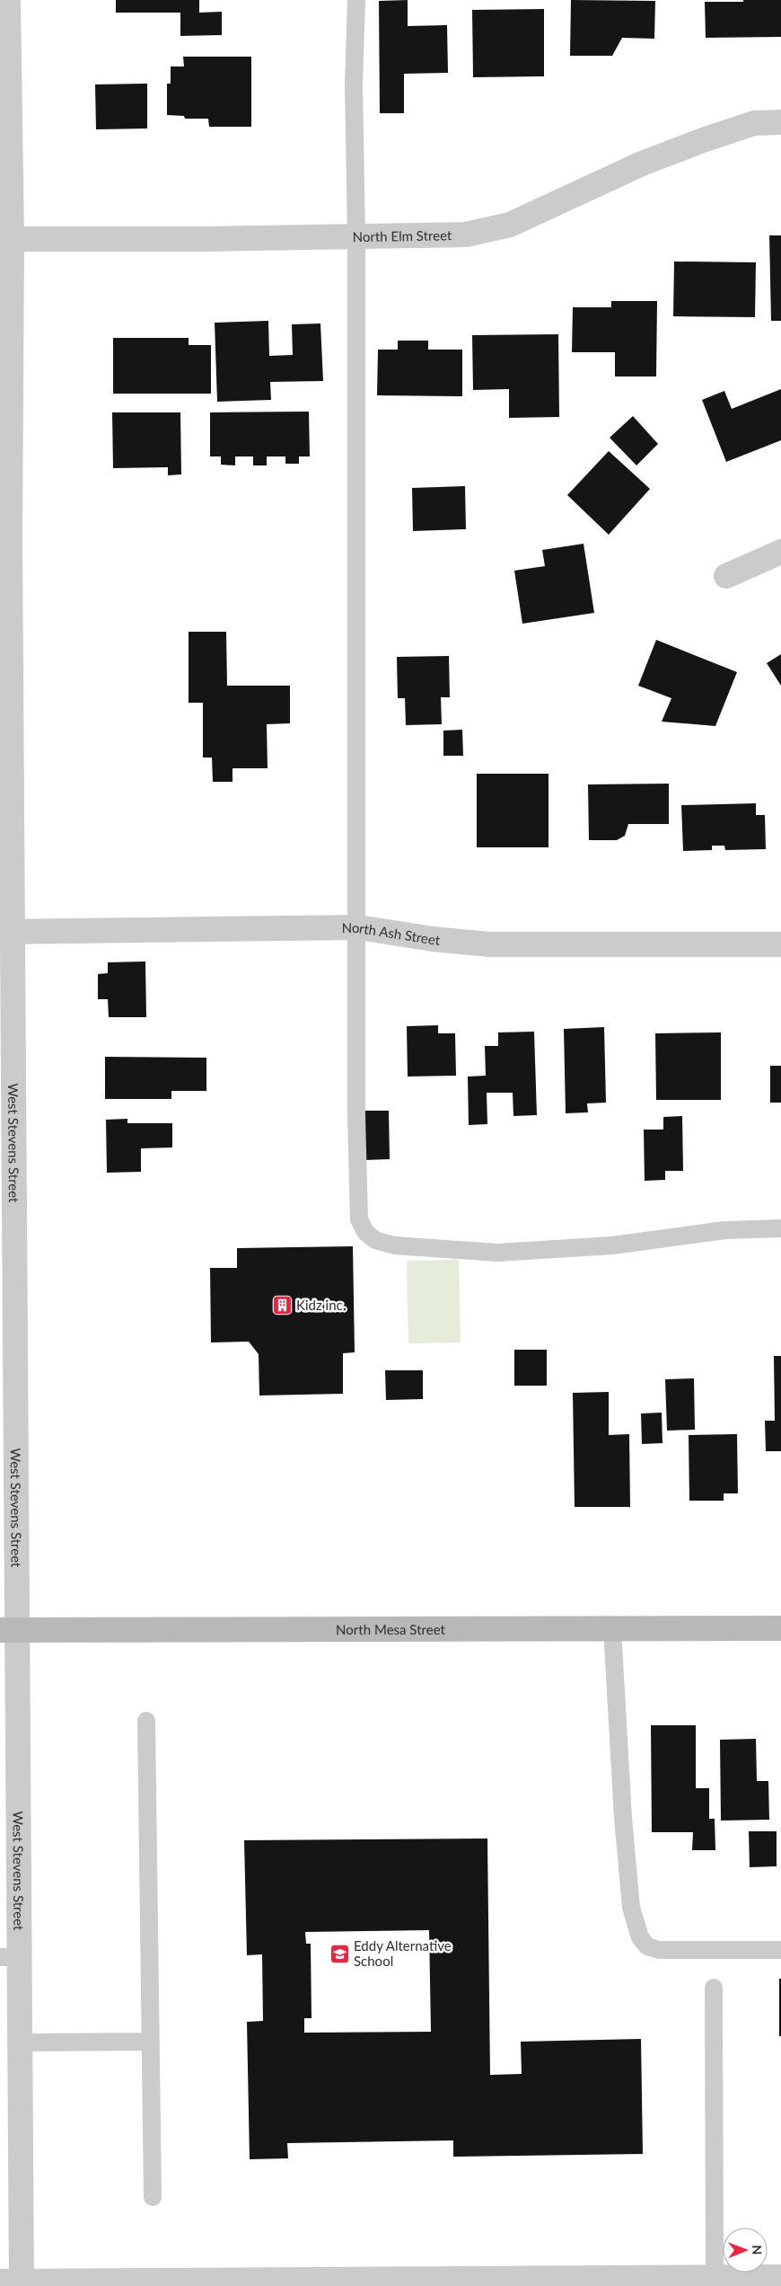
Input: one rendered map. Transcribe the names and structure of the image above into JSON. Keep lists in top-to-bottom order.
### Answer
{
  "streets": {
    "street": [
      "North Elm Street",
      "North Ash Street",
      "West Stevens Street",
      "North Mesa Street"
    ]
  },
  "crossings": [
    ["North Elm Street", "West Stevens Street"],
    ["North Ash Street", "West Stevens Street"],
    ["West Stevens Street", "North Mesa Street"]
  ],
  "places": {
    "building": ["Kidz inc."],
    "school or university": ["Eddy Alternative School"]
  },
  "north": "right"
}
